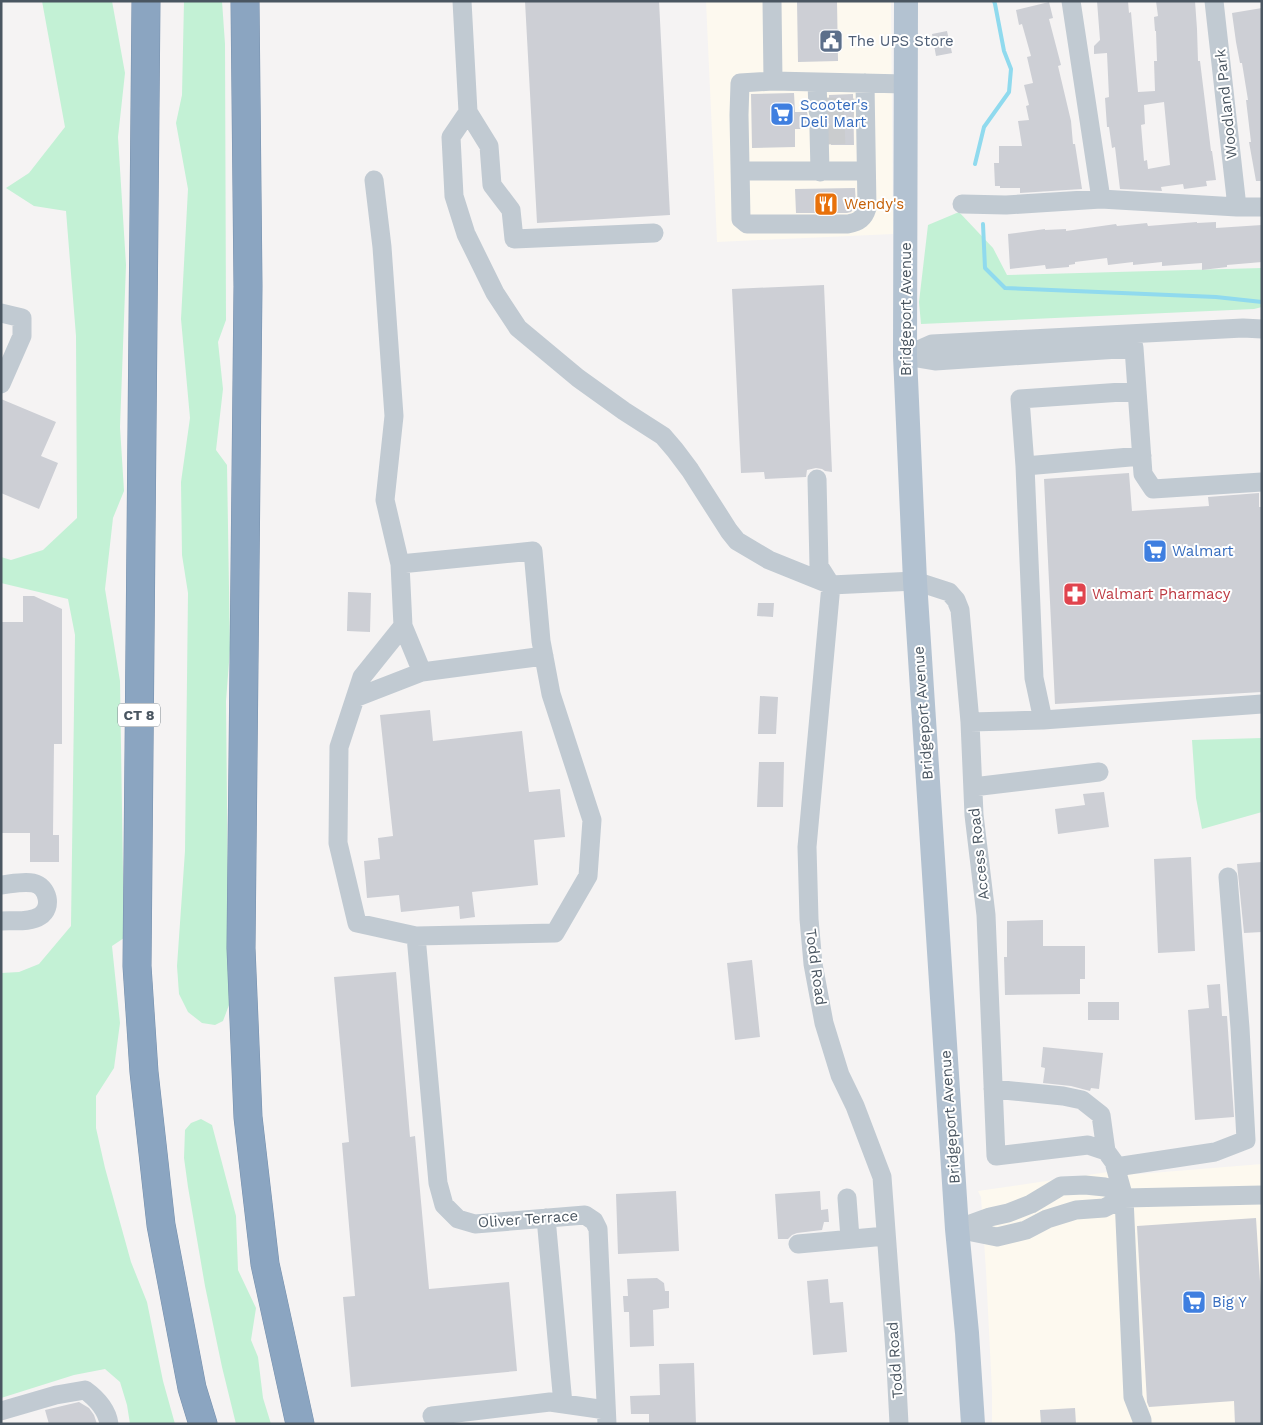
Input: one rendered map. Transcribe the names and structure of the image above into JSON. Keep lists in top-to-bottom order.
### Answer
{
  "streets": {
    "highway": ["CT 8"],
    "main road": ["Bridgeport Avenue"],
    "street": [
      "Woodland Park",
      "Access Road",
      "Todd Road",
      "Oliver Terrace"
    ]
  },
  "crossings": [
    ["Bridgeport Avenue", "Access Road"]
  ],
  "places": {
    "public building": ["The UPS Store"],
    "supermarket": ["Scooter's Deli Mart", "Walmart", "Big Y"],
    "restaurant": ["Wendy's"],
    "pharmacy": ["Walmart Pharmacy"]
  }
}
